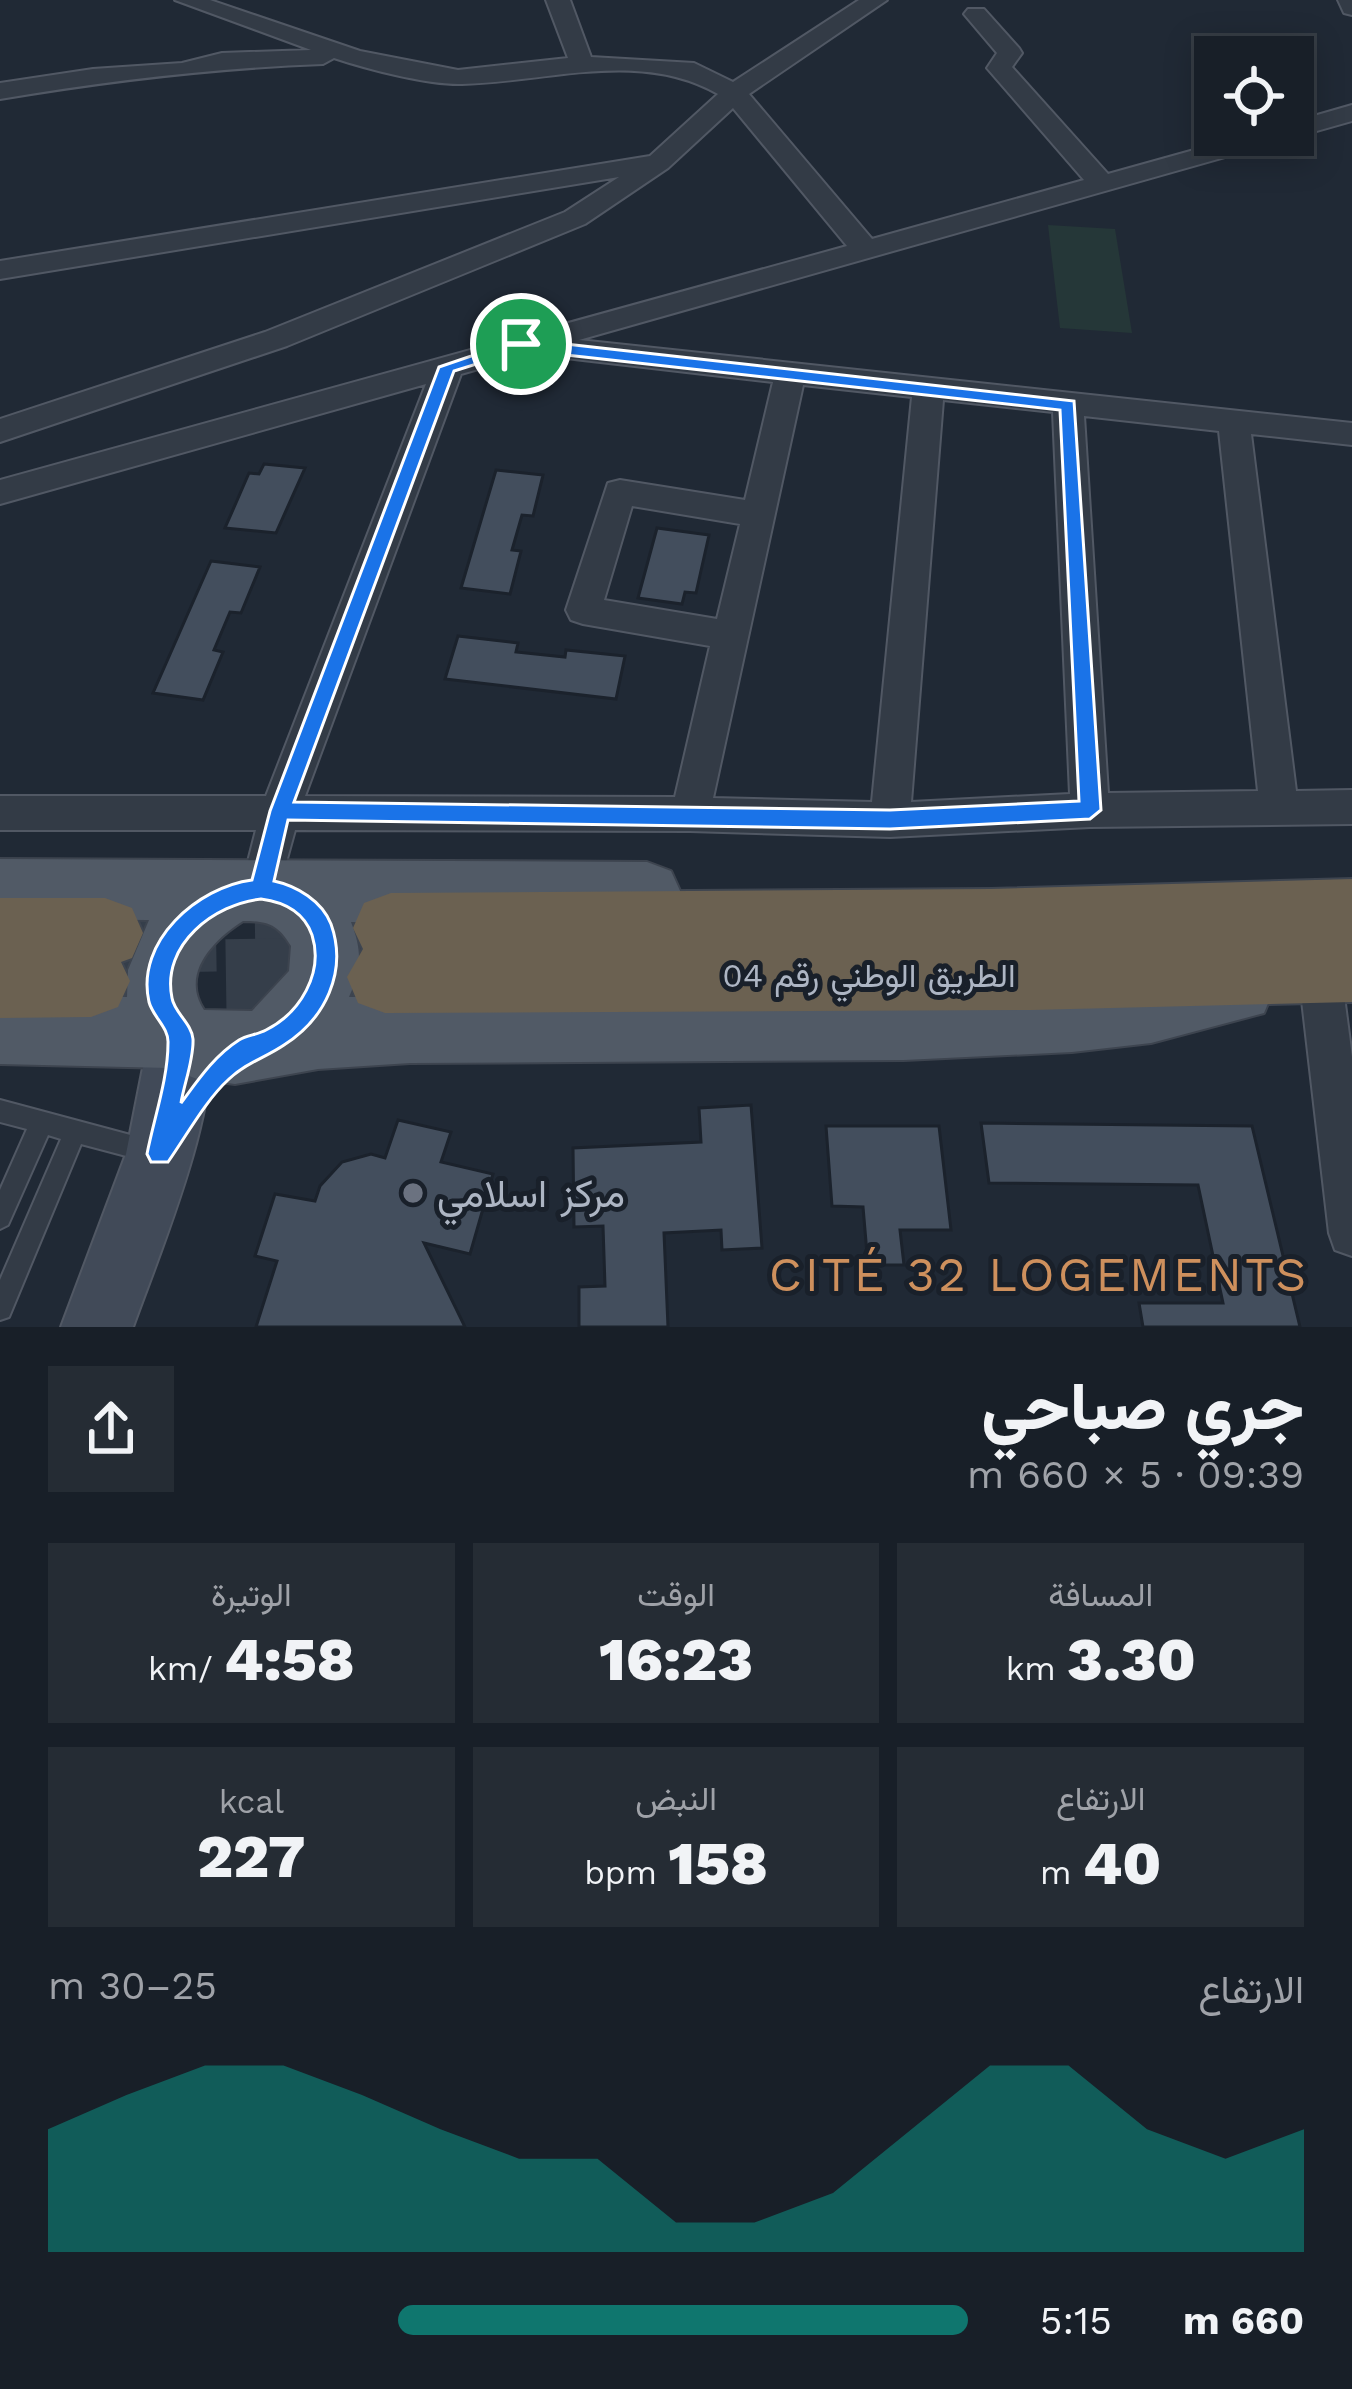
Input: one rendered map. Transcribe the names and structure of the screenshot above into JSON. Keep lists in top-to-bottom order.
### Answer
{
  "streets": {
    "highway": ["الطريق الوطني رقم 04"]
  },
  "districts": ["CITÉ 32 LOGEMENTS"],
  "places": ["مركز اسلامي"],
  "page": {
    "heading": ["جري صباحي", "09:39 · 5 × 660 m"],
    "stats": [
      ["المسافة", "3.30 km"],
      ["الوقت", "16:23"],
      ["الوتيرة", "4:58 /km"],
      ["الارتفاع", "40 m"],
      ["النبض", "158 bpm"],
      ["kcal", "227"]
    ],
    "chart": ["الارتفاع", "25–30 m"],
    "list": [
      {
        "name": "660 m",
        "note": "5:15"
      }
    ]
  }
}
